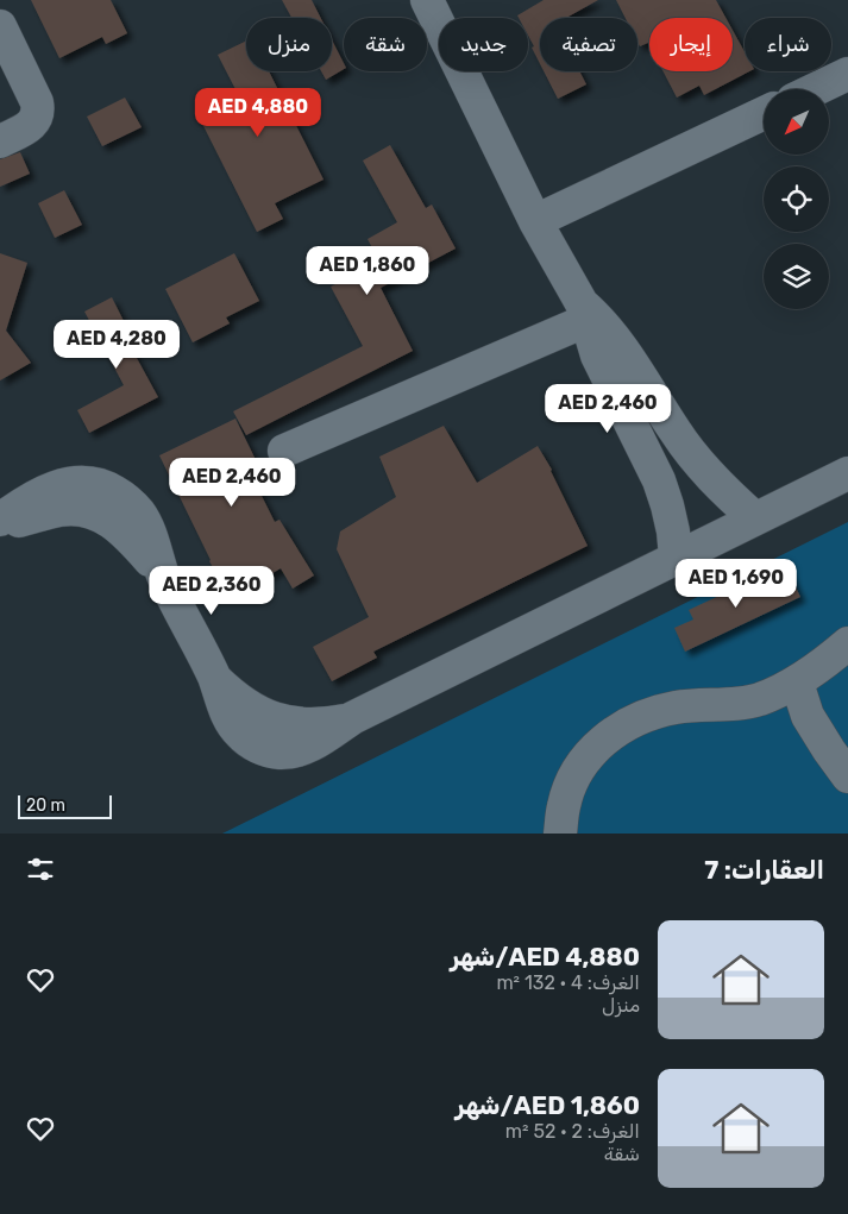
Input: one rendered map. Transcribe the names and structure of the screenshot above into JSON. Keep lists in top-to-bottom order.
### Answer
{
  "scale_bar": "20 m",
  "north": "bottom left",
  "page": {
    "chip": [
      "شراء",
      "إيجار",
      "تصفية",
      "جديد",
      "شقة",
      "منزل"
    ],
    "price": [
      "AED 4,880",
      "AED 1,860",
      "AED 4,280",
      "AED 2,460",
      "AED 2,460",
      "AED 1,690",
      "AED 2,360"
    ],
    "scale": "20 m",
    "heading": "العقارات: 7",
    "list": [
      {
        "name": "AED 4,880/شهر",
        "note": "الغرف: 4 · 132 m² · منزل"
      },
      {
        "name": "AED 1,860/شهر",
        "note": "الغرف: 2 · 52 m² · شقة"
      }
    ]
  }
}
